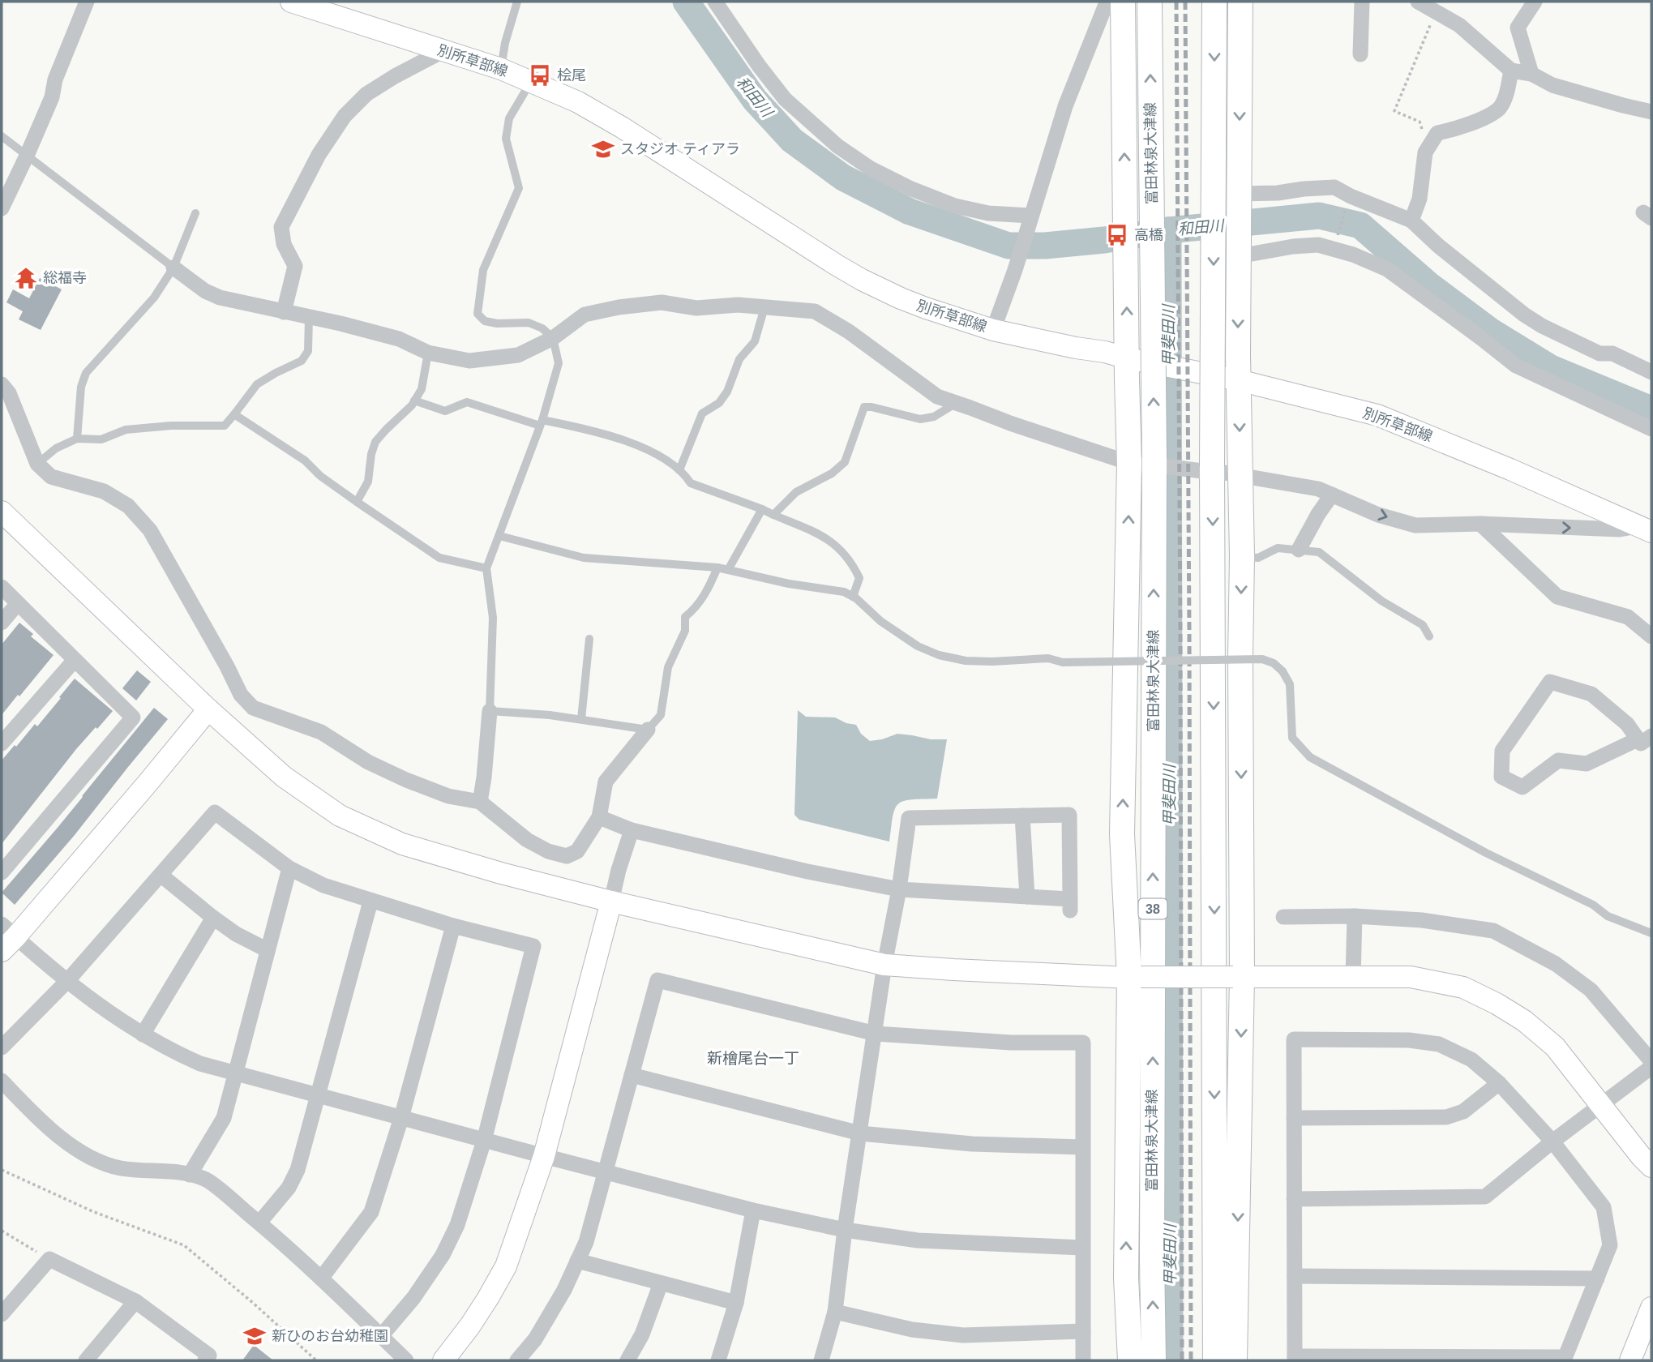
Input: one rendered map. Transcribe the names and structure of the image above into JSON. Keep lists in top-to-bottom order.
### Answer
{
  "streets": {
    "main road": ["富田林泉大津線", "38"],
    "street": ["別所草部線"]
  },
  "districts": ["新檜尾台一丁"],
  "water": ["和田川", "甲斐田川"],
  "places": {
    "bus stop": ["桧尾", "高橋"],
    "school or university": ["スタジオ ティアラ", "新ひのお台幼稚園"],
    "temple": ["総福寺"]
  }
}
